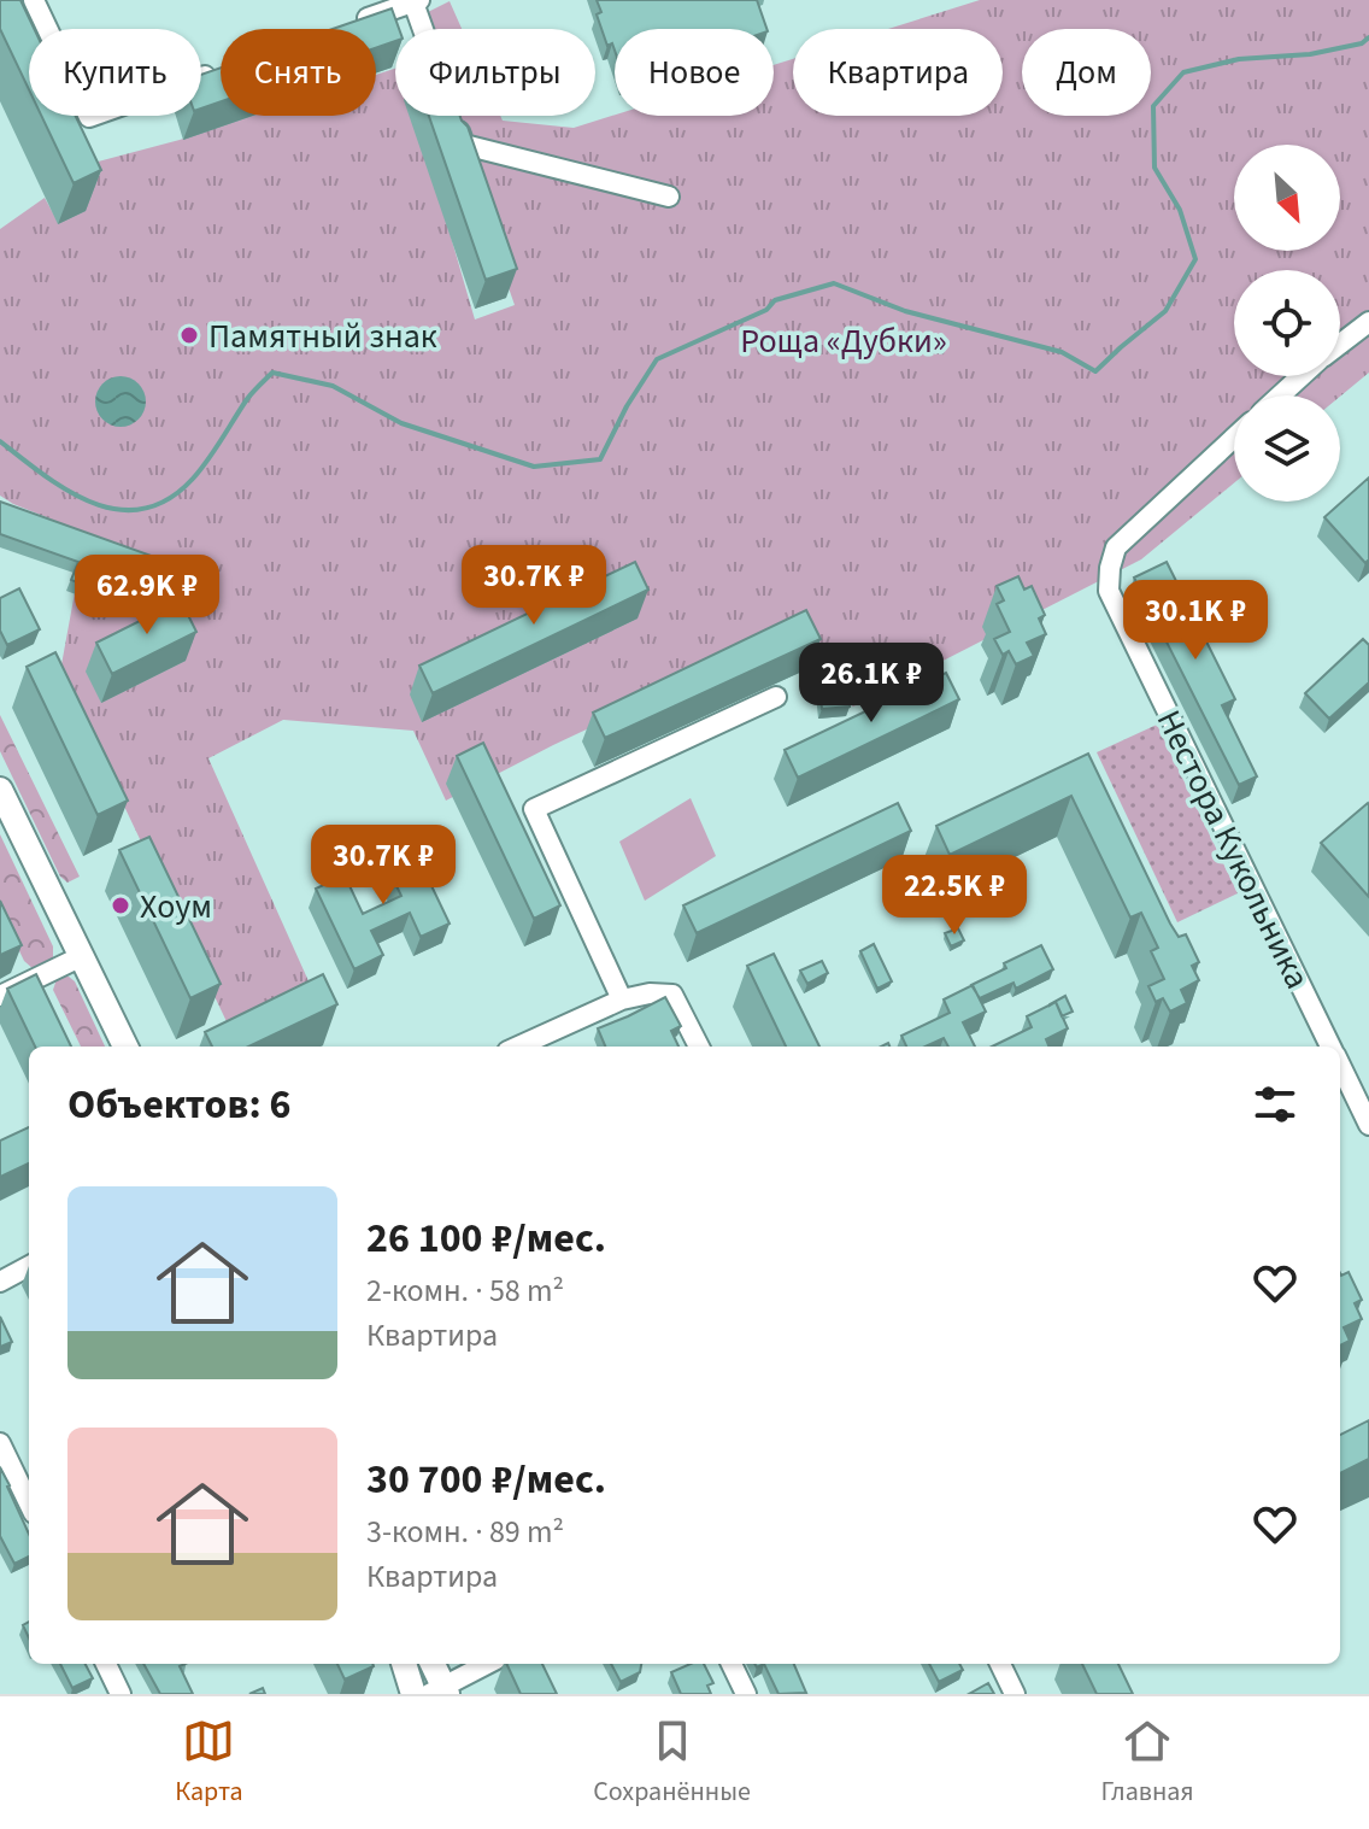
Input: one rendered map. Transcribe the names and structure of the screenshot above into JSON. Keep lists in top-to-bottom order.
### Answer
{
  "streets": {
    "street": ["Нестора Кукольника"]
  },
  "parks": ["Роща «Дубки»"],
  "places": ["Памятный знак", "Хоум"],
  "north": "bottom right",
  "page": {
    "chip": [
      "Купить",
      "Снять",
      "Фильтры",
      "Новое",
      "Квартира",
      "Дом"
    ],
    "price": [
      "30.7K ₽",
      "62.9K ₽",
      "30.1K ₽",
      "26.1K ₽",
      "30.7K ₽",
      "22.5K ₽"
    ],
    "heading": "Объектов: 6",
    "list": [
      {
        "name": "26 100 ₽/мес.",
        "note": "2-комн. · 58 m² · Квартира"
      },
      {
        "name": "30 700 ₽/мес.",
        "note": "3-комн. · 89 m² · Квартира"
      }
    ],
    "tabs": ["Карта", "Сохранённые", "Главная"]
  }
}
